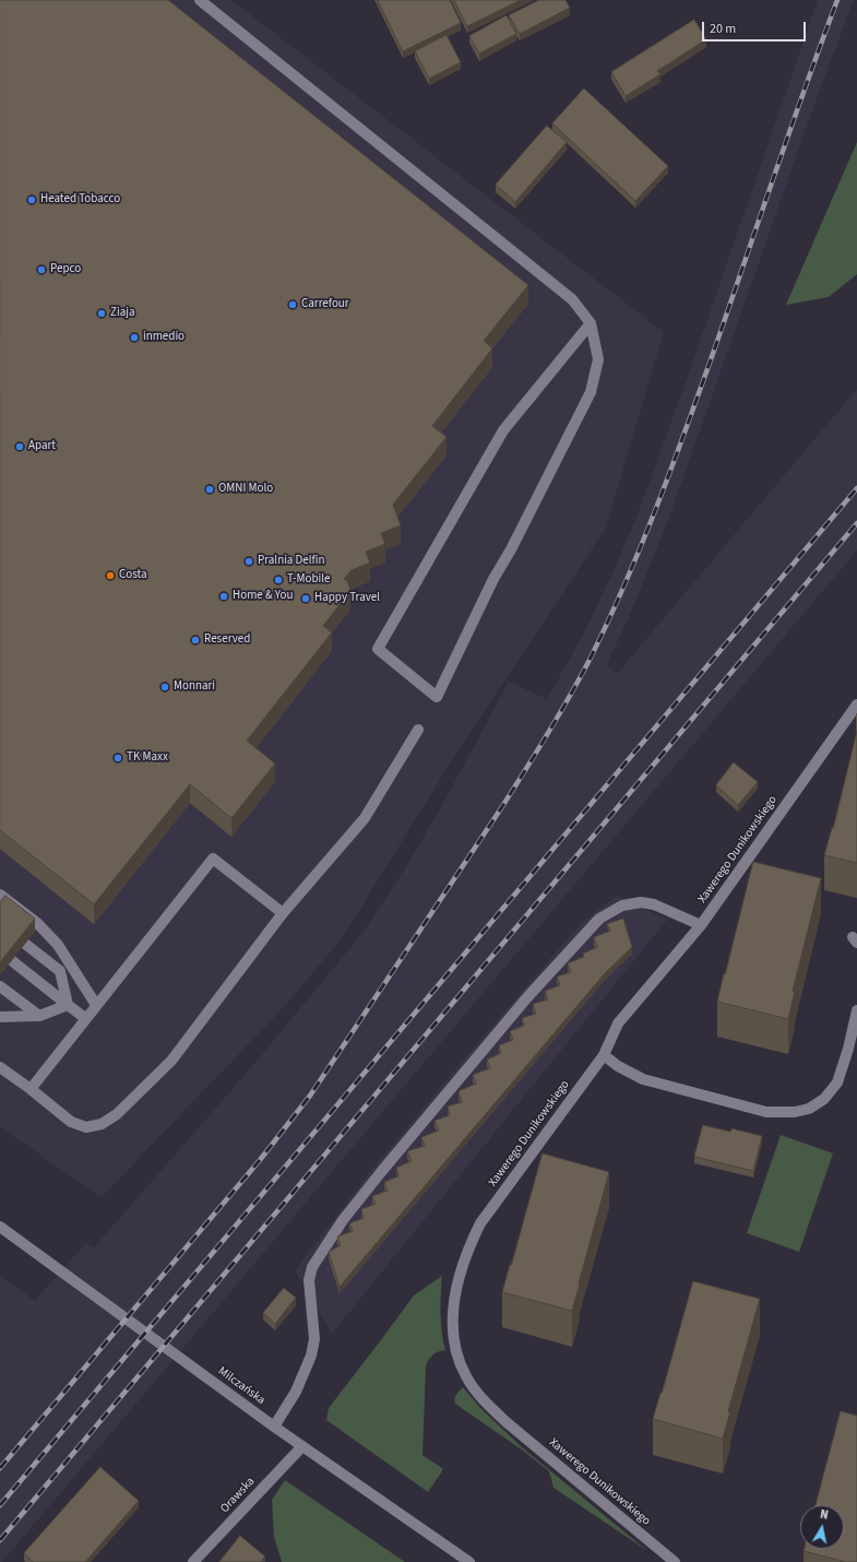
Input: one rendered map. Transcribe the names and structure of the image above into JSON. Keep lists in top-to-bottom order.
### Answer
{
  "streets": {
    "street": ["Xawerego Dunikowskiego", "Milczańska", "Orawska"]
  },
  "crossings": [
    ["Milczańska", "Orawska"]
  ],
  "places": [
    "Heated Tobacco",
    "Pepco",
    "Carrefour",
    "Ziaja",
    "inmedio",
    "Apart",
    "OMNI Molo",
    "Pralnia Delfin",
    "Costa",
    "T-Mobile",
    "Home & You",
    "Happy Travel",
    "Reserved",
    "Monnari",
    "TK Maxx"
  ],
  "scale_bar": "20 m",
  "north": "top"
}
